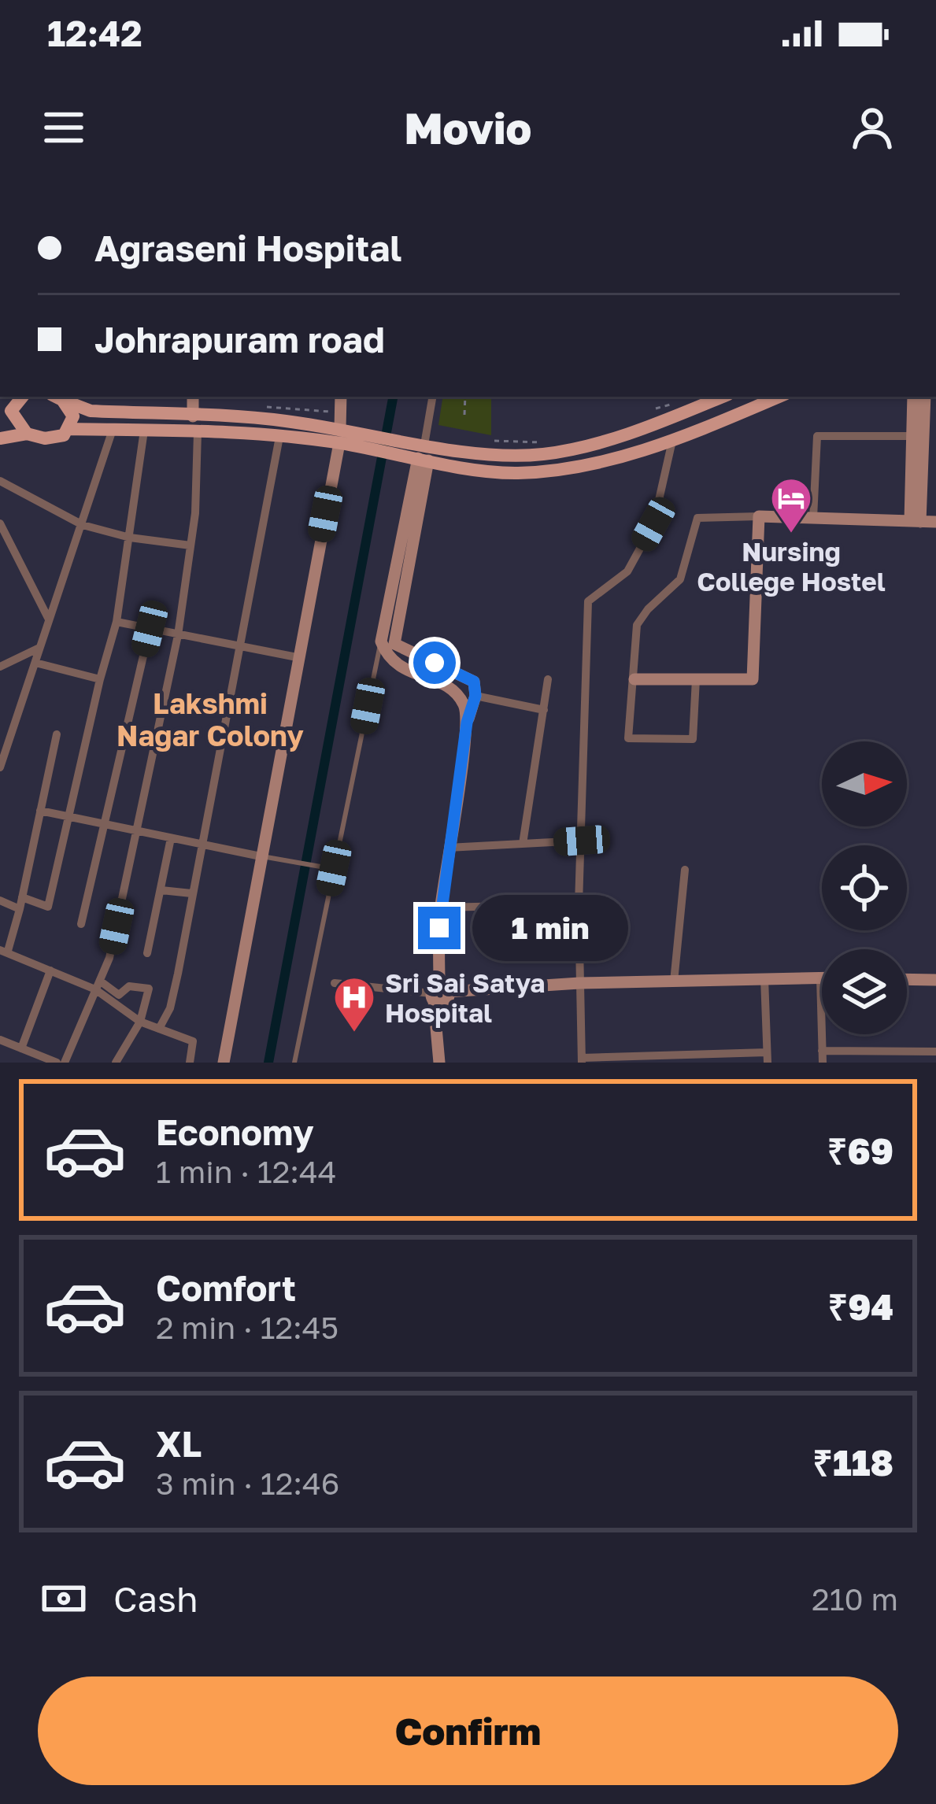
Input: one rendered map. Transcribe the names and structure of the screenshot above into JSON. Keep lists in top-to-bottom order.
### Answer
{
  "districts": ["Lakshmi Nagar Colony"],
  "places": {
    "hotel": ["Nursing College Hostel"],
    "hospital": ["Sri Sai Satya Hospital"]
  },
  "north": "right",
  "page": {
    "status": "12:42",
    "header": "Movio",
    "banner": ["Agraseni Hospital", "Johrapuram road"],
    "bubble": "1 min",
    "list": [
      {
        "name": "Economy",
        "note": "1 min · 12:44",
        "value": "₹69"
      },
      {
        "name": "Comfort",
        "note": "2 min · 12:45",
        "value": "₹94"
      },
      {
        "name": "XL",
        "note": "3 min · 12:46",
        "value": "₹118"
      }
    ],
    "pay": ["Cash", "210 m"],
    "buttons": "Confirm"
  }
}
